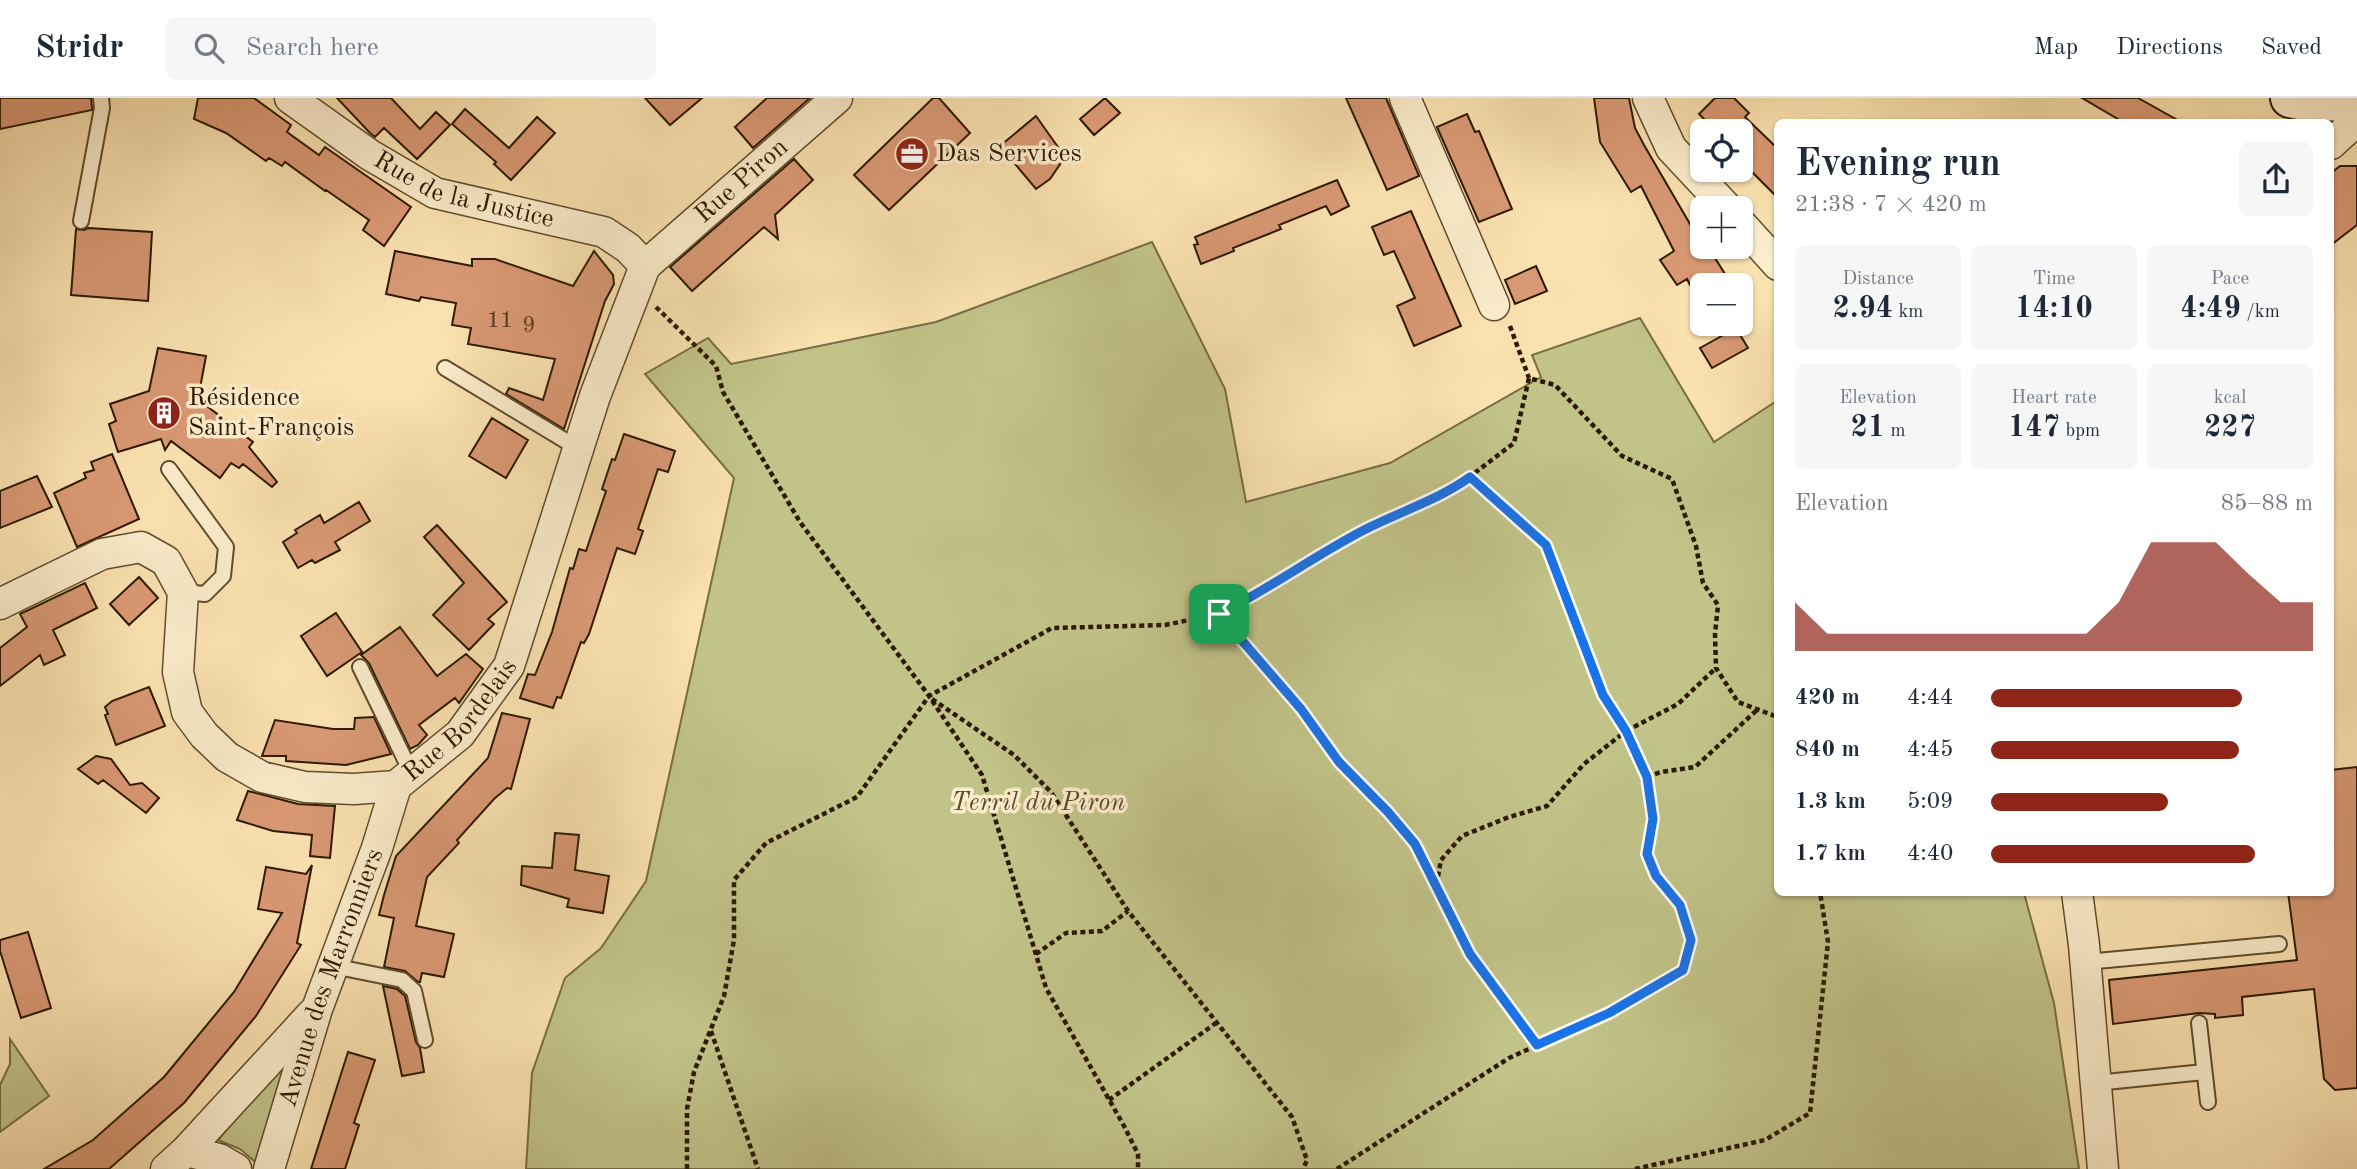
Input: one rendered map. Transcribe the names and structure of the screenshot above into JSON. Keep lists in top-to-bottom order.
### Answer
{
  "streets": {
    "street": [
      "Rue Piron",
      "Rue de la Justice",
      "Rue Bordelais",
      "Avenue des Marronniers"
    ]
  },
  "crossings": [
    ["Rue Piron", "Rue de la Justice"],
    ["Rue Piron", "Rue Bordelais"],
    ["Rue de la Justice", "Rue Bordelais"],
    ["Rue Bordelais", "Avenue des Marronniers"]
  ],
  "parks": ["Terril du Piron"],
  "places": {
    "office": ["Das Services"],
    "building": ["Résidence Saint-François"]
  },
  "house_numbers": ["11", "9"],
  "page": {
    "header": "Stridr",
    "search": "Search here",
    "nav": ["Map", "Directions", "Saved"],
    "map_buttons": ["+", "−"],
    "heading": ["Evening run", "21:38 · 7 × 420 m"],
    "stats": [
      ["Distance", "2.94 km"],
      ["Time", "14:10"],
      ["Pace", "4:49 /km"],
      ["Elevation", "21 m"],
      ["Heart rate", "147 bpm"],
      ["kcal", "227"]
    ],
    "chart": ["Elevation", "85–88 m"],
    "list": [
      {
        "name": "420 m",
        "note": "4:44"
      },
      {
        "name": "840 m",
        "note": "4:45"
      },
      {
        "name": "1.3 km",
        "note": "5:09"
      },
      {
        "name": "1.7 km",
        "note": "4:40"
      }
    ]
  }
}
